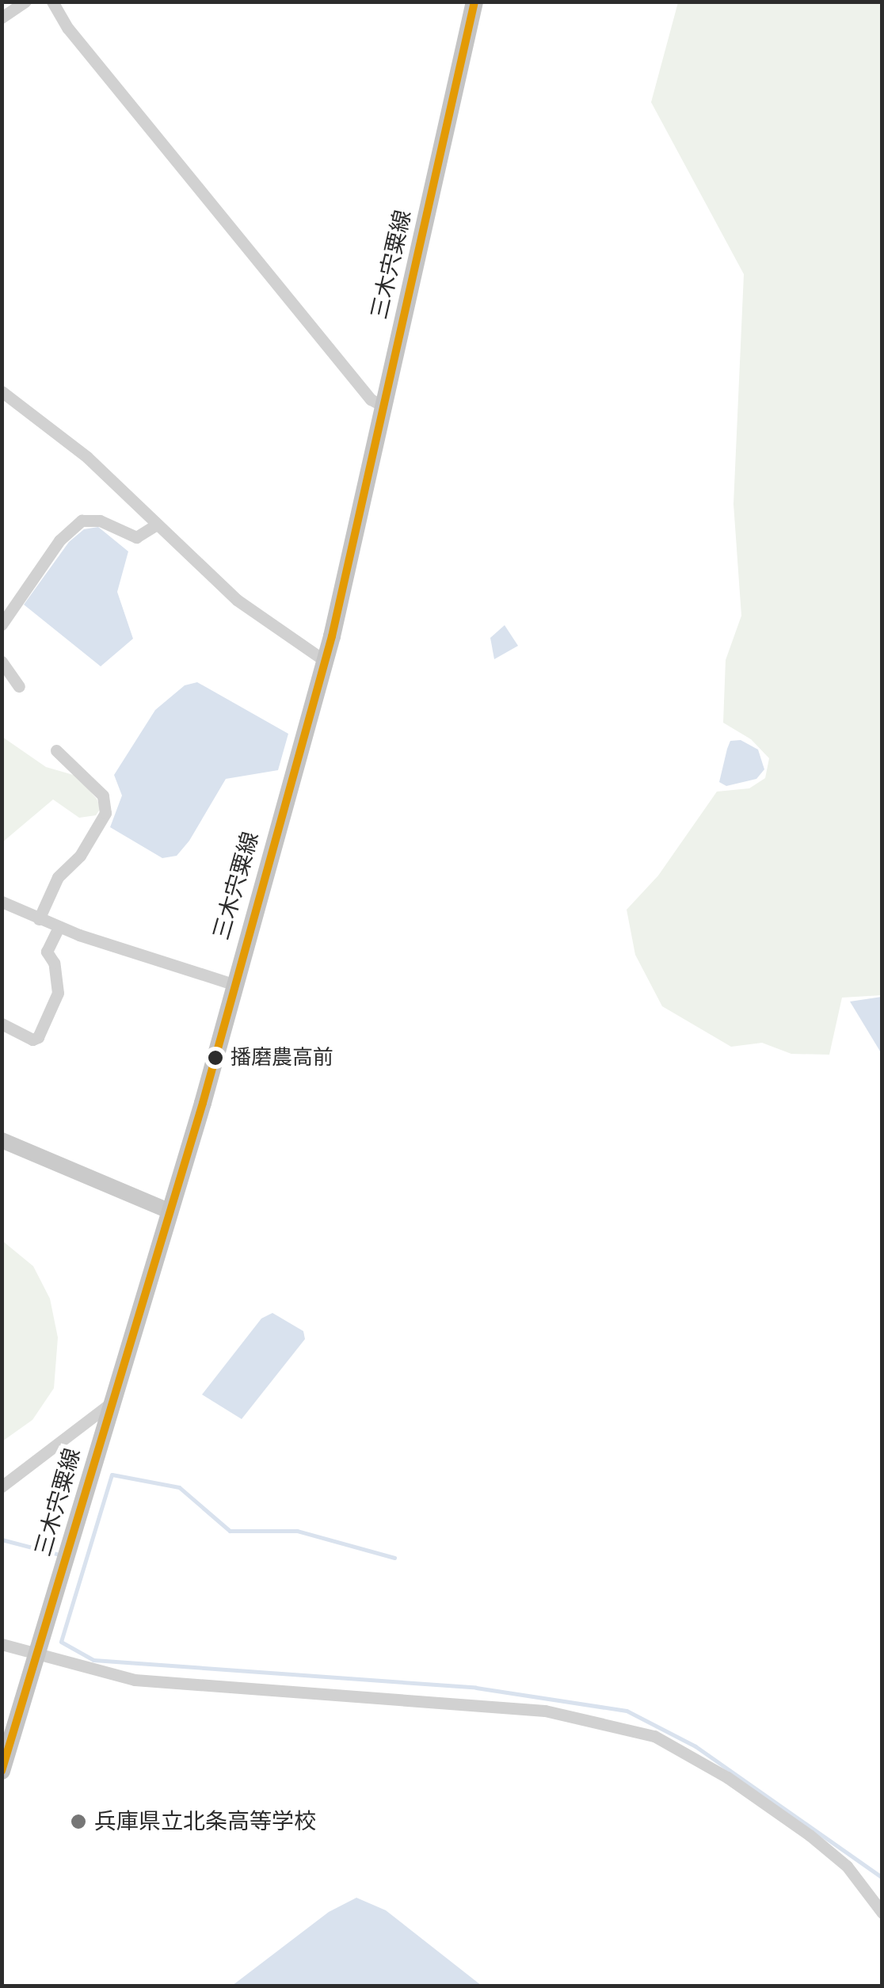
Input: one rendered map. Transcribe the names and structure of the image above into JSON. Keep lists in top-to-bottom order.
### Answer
{
  "streets": {
    "main road": ["三木宍粟線"]
  },
  "places": ["播磨農高前", "兵庫県立北条高等学校"]
}
